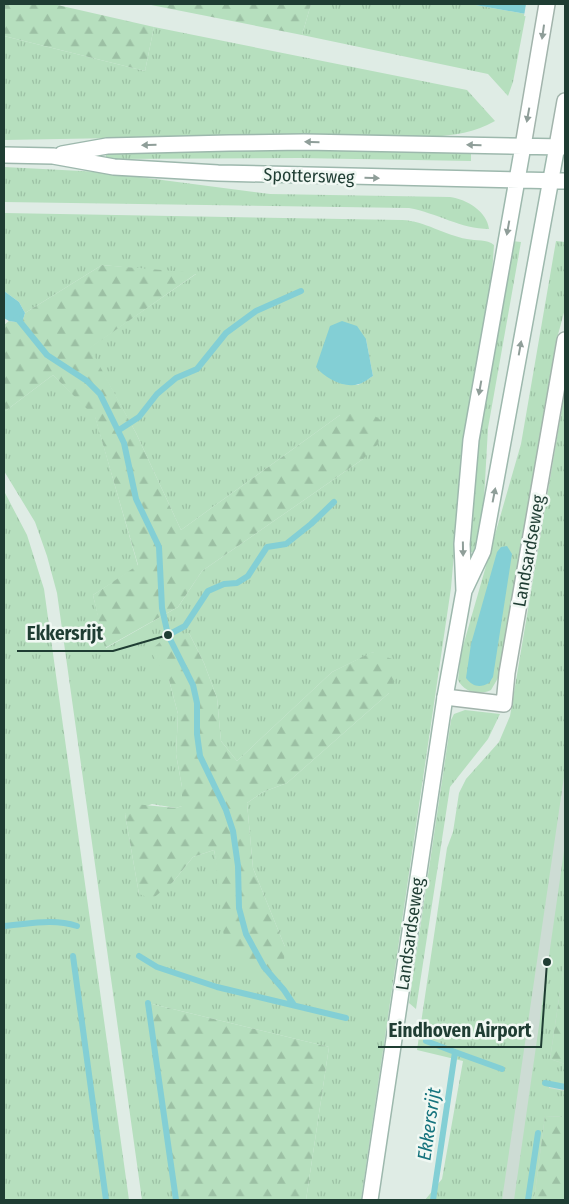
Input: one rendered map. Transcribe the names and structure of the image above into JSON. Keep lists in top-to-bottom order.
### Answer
{
  "streets": {
    "street": ["Spottersweg", "Landsardseweg"]
  },
  "crossings": [
    ["Spottersweg", "Landsardseweg"]
  ],
  "water": ["Ekkersrijt"],
  "places": ["Ekkersrijt", "Eindhoven Airport"]
}
